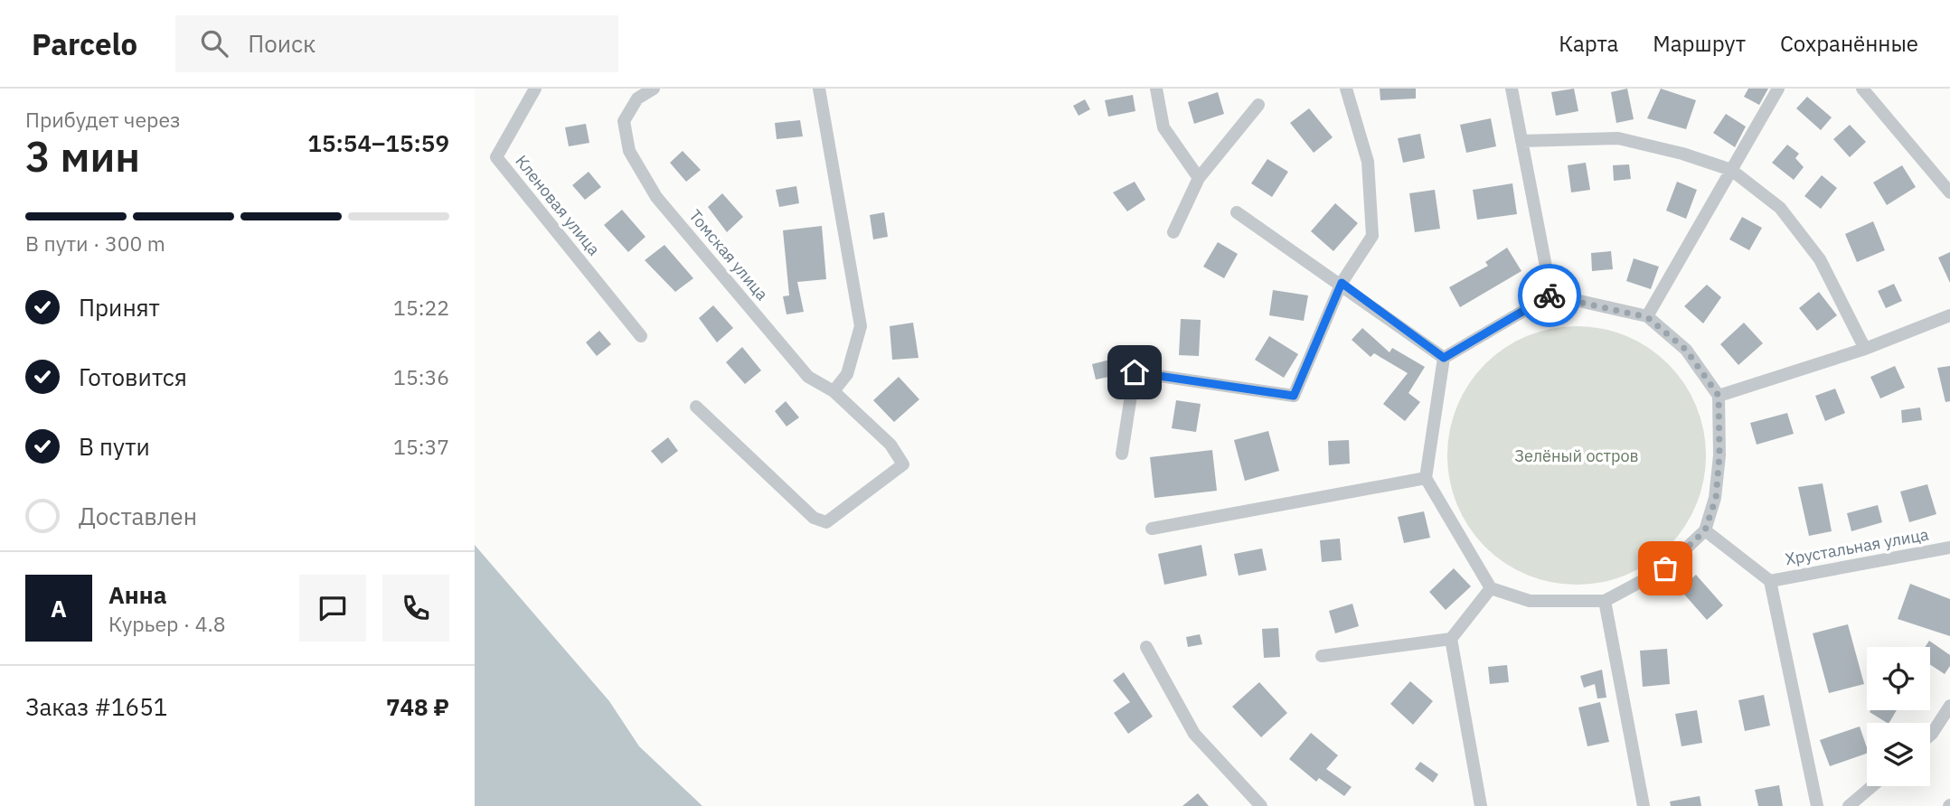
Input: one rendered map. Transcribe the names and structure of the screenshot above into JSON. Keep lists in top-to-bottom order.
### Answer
{
  "streets": {
    "street": ["Кленовая улица", "Томская улица", "Хрустальная улица"]
  },
  "parks": ["Зелёный остров"],
  "page": {
    "header": "Parcelo",
    "search": "Поиск",
    "nav": ["Карта", "Маршрут", "Сохранённые"],
    "heading": ["3 мин", "Прибудет через", "15:54–15:59"],
    "panel": [
      "Анна",
      "Курьер · 4.8",
      "Заказ #1651",
      "748 ₽"
    ],
    "bar": "В пути · 300 m",
    "list": [
      ["Принят", "15:22"],
      ["Готовится", "15:36"],
      ["В пути", "15:37"],
      "Доставлен"
    ],
    "round": "А"
  }
}
